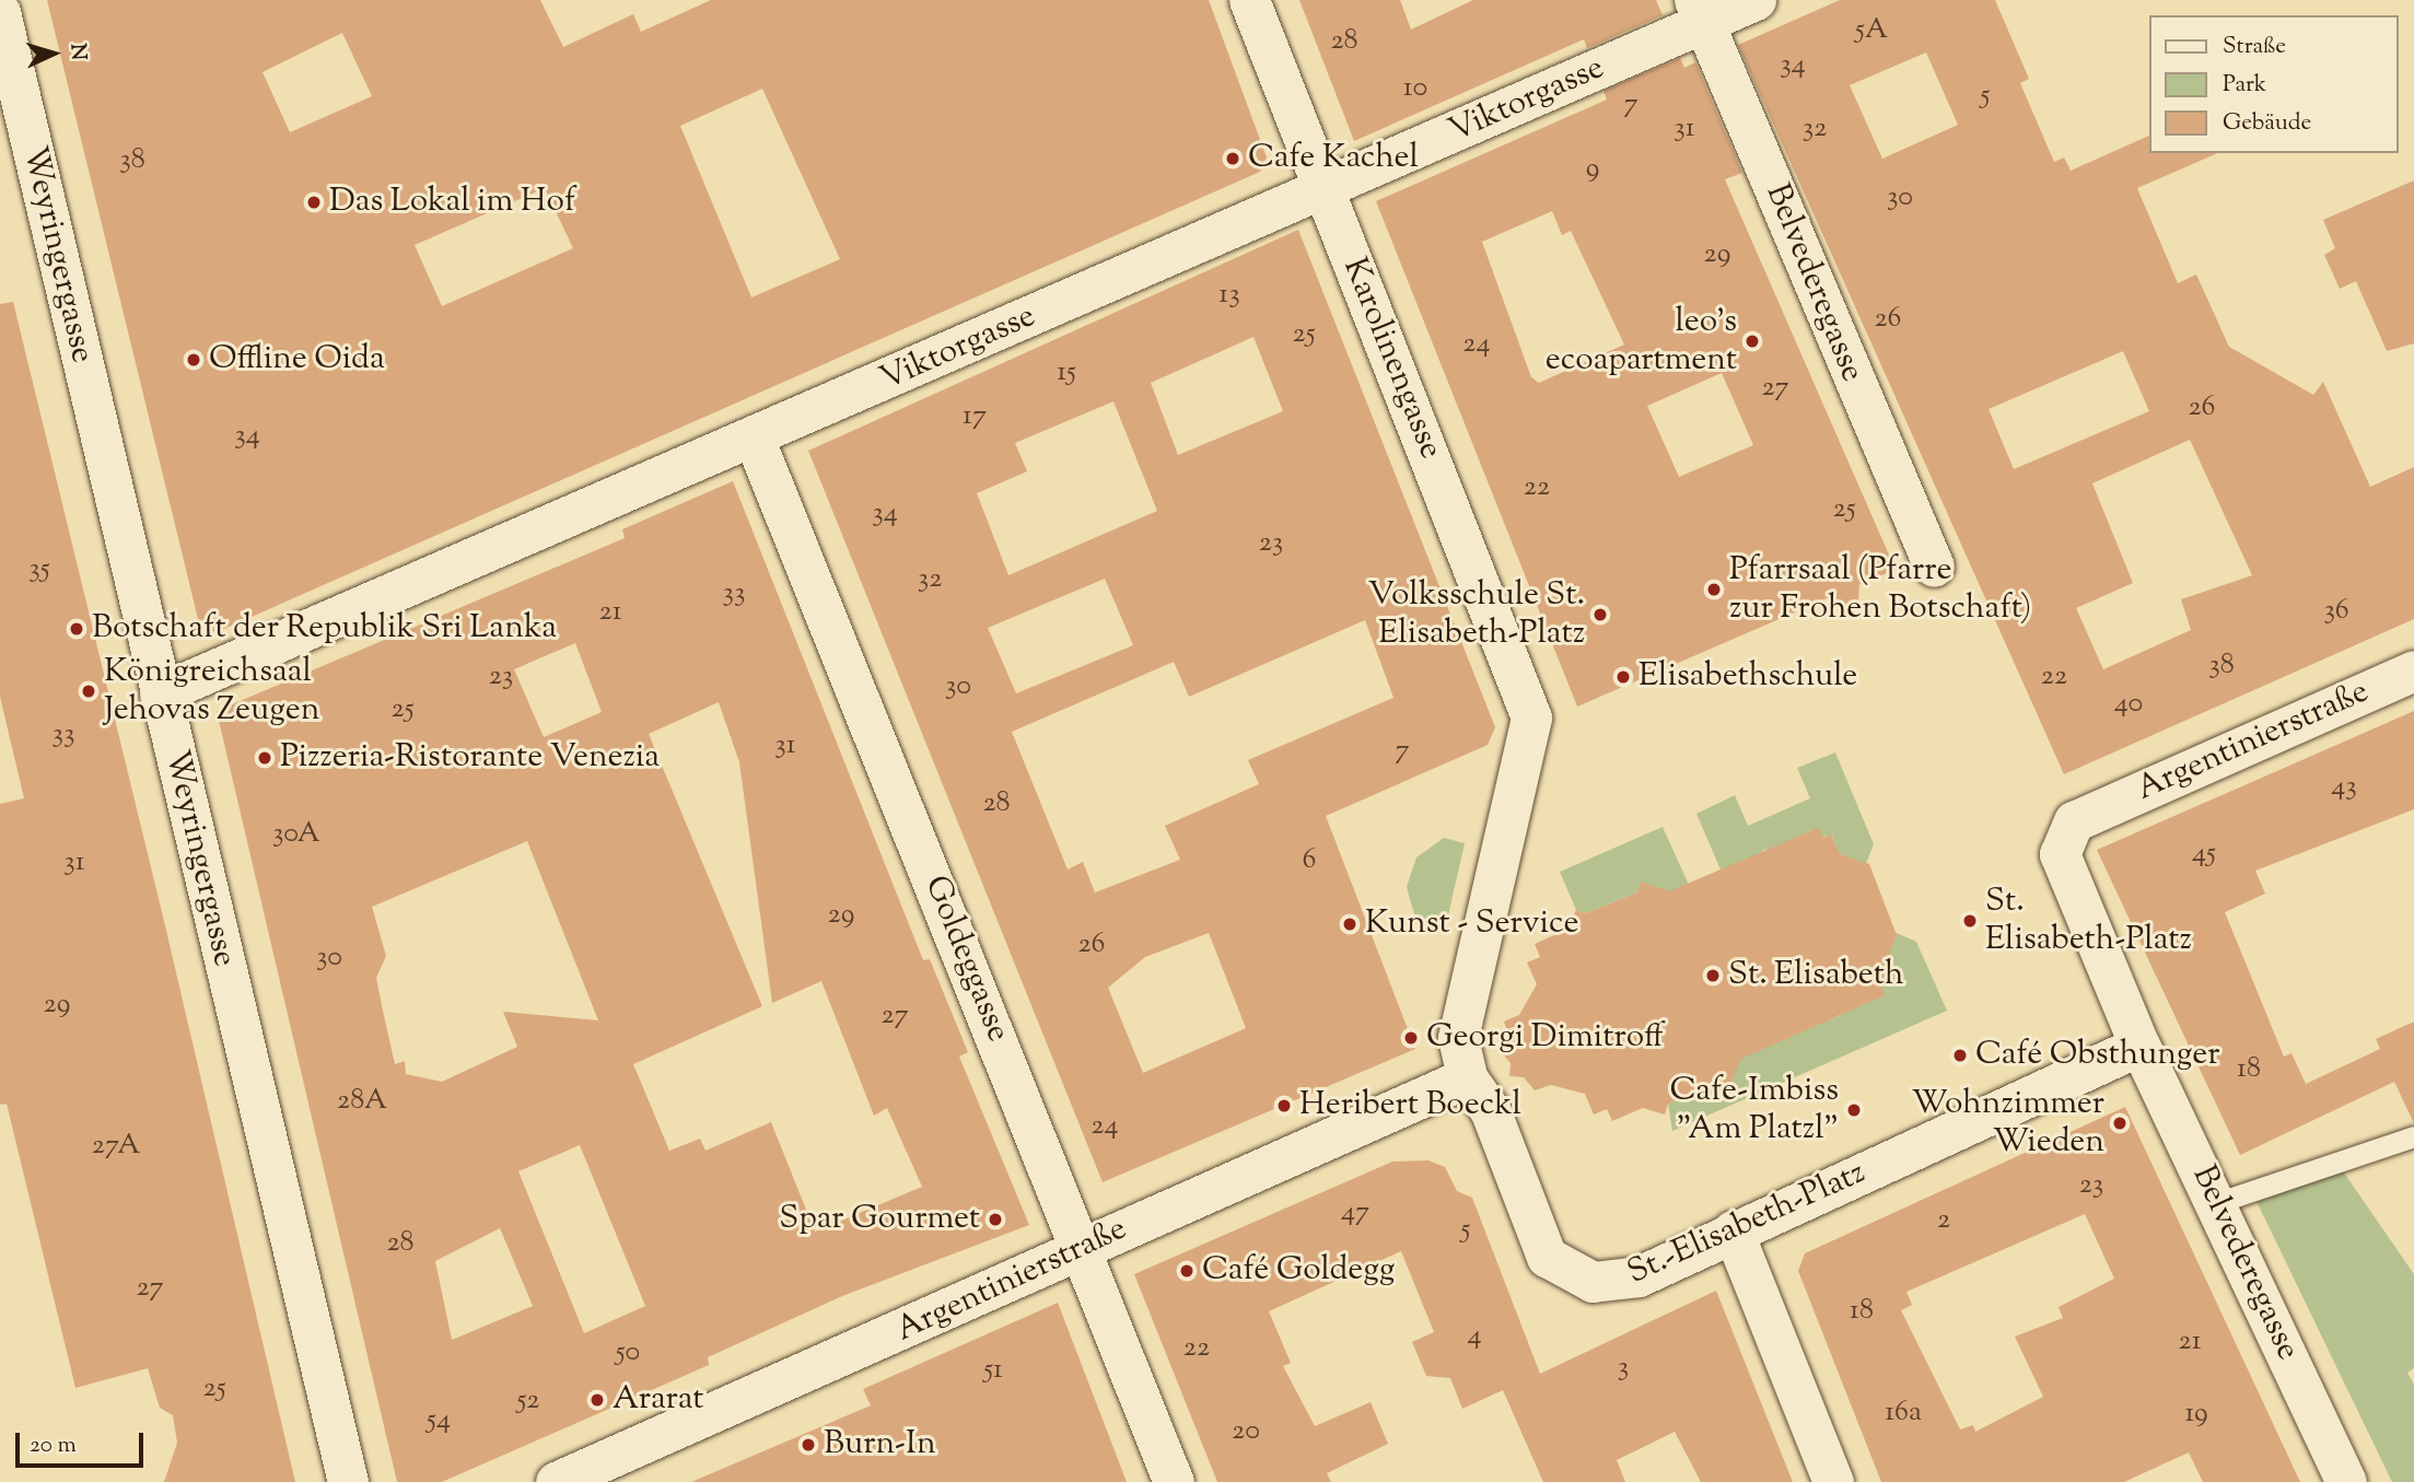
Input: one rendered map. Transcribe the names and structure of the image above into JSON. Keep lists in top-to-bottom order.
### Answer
{
  "streets": {
    "street": [
      "Viktorgasse",
      "Weyringergasse",
      "Belvederegasse",
      "Karolinengasse",
      "Argentinierstraße",
      "Goldeggasse",
      "St.-Elisabeth-Platz"
    ]
  },
  "crossings": [
    ["Viktorgasse", "Weyringergasse"],
    ["Viktorgasse", "Belvederegasse"],
    ["Viktorgasse", "Karolinengasse"],
    ["Viktorgasse", "Goldeggasse"],
    ["Belvederegasse", "Argentinierstraße"],
    ["Belvederegasse", "St.-Elisabeth-Platz"],
    ["Karolinengasse", "St.-Elisabeth-Platz"],
    ["Argentinierstraße", "Goldeggasse"],
    ["Argentinierstraße", "St.-Elisabeth-Platz"]
  ],
  "places": [
    "Cafe Kachel",
    "Das Lokal im Hof",
    "leo's ecoapartment",
    "Offline Oida",
    "Pfarrsaal (Pfarre zur Frohen Botschaft)",
    "Volksschule St. Elisabeth-Platz",
    "Botschaft der Republik Sri Lanka",
    "Elisabethschule",
    "Königreichsaal Jehovas Zeugen",
    "Pizzeria-Ristorante Venezia",
    "St. Elisabeth-Platz",
    "Kunst - Service",
    "St. Elisabeth",
    "Georgi Dimitroff",
    "Café Obsthunger",
    "Heribert Boeckl",
    "Cafe-Imbiss \"Am Platzl\"",
    "Wohnzimmer Wieden",
    "Spar Gourmet",
    "Café Goldegg",
    "Ararat",
    "Burn-In"
  ],
  "house_numbers": [
    "5A",
    "28",
    "34",
    "10",
    "5",
    "7",
    "31",
    "32",
    "38",
    "9",
    "30",
    "29",
    "13",
    "26",
    "25",
    "24",
    "15",
    "27",
    "26",
    "17",
    "34",
    "22",
    "25",
    "34",
    "23",
    "35",
    "32",
    "33",
    "36",
    "21",
    "38",
    "23",
    "22",
    "30",
    "40",
    "25",
    "33",
    "31",
    "7",
    "43",
    "28",
    "30A",
    "45",
    "6",
    "31",
    "29",
    "26",
    "30",
    "29",
    "27",
    "18",
    "28A",
    "24",
    "27A",
    "23",
    "47",
    "2",
    "5",
    "28",
    "27",
    "18",
    "4",
    "21",
    "22",
    "50",
    "3",
    "51",
    "25",
    "52",
    "16a",
    "19",
    "54",
    "20"
  ],
  "legend": ["Straße", "Park", "Gebäude"],
  "scale_bar": "20 m",
  "north": "right"
}
